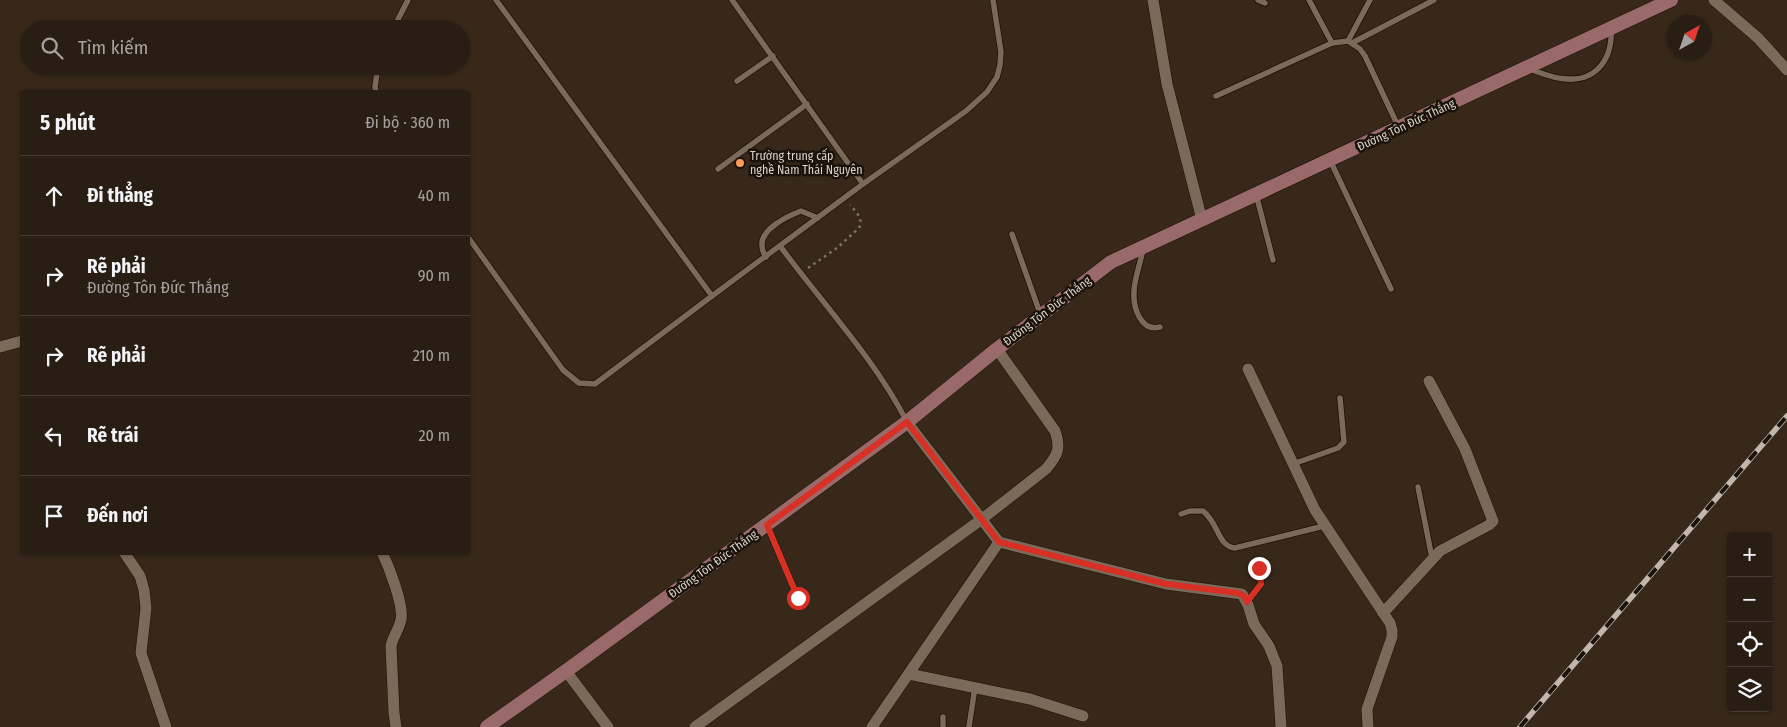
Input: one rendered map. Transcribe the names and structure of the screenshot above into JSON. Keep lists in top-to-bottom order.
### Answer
{
  "streets": {
    "main road": ["Đường Tôn Đức Thắng"]
  },
  "places": ["Trường trung cấp nghề Nam Thái Nguyên"],
  "north": "top right",
  "page": {
    "search": "Tìm kiếm",
    "heading": ["5 phút", "Đi bộ · 360 m"],
    "list": [
      ["Đi thẳng", "40 m"],
      ["Rẽ phải", "Đường Tôn Đức Thắng", "90 m"],
      ["Rẽ phải", "210 m"],
      ["Rẽ trái", "20 m"],
      "Đến nơi"
    ],
    "map_buttons": ["+", "−"]
  }
}
